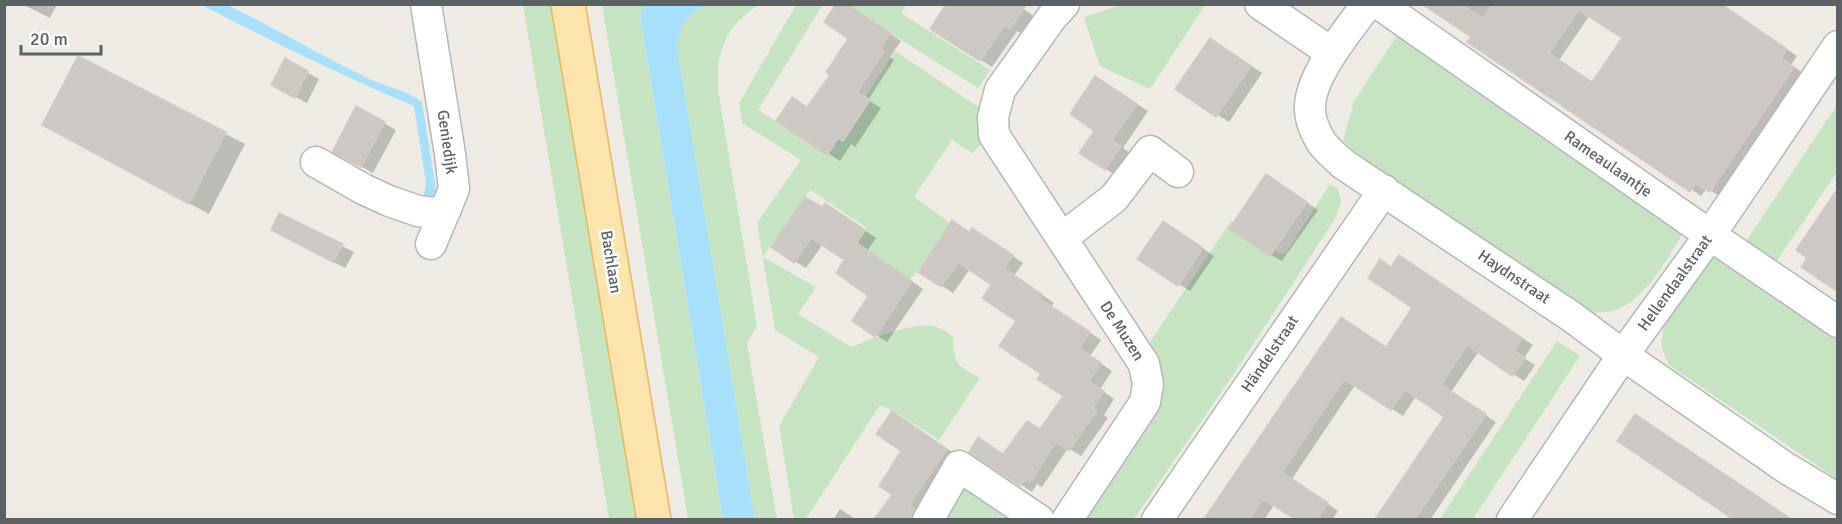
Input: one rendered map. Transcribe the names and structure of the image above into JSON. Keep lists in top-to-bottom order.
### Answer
{
  "streets": {
    "main road": ["Bachlaan"],
    "street": [
      "Geniedijk",
      "Rameaulaantje",
      "Haydnstraat",
      "Hellendaalstraat",
      "De Muzen",
      "Händelstraat"
    ]
  },
  "crossings": [
    ["Rameaulaantje", "Hellendaalstraat"],
    ["Haydnstraat", "Hellendaalstraat"],
    ["Haydnstraat", "Händelstraat"]
  ],
  "scale_bar": "20 m"
}
